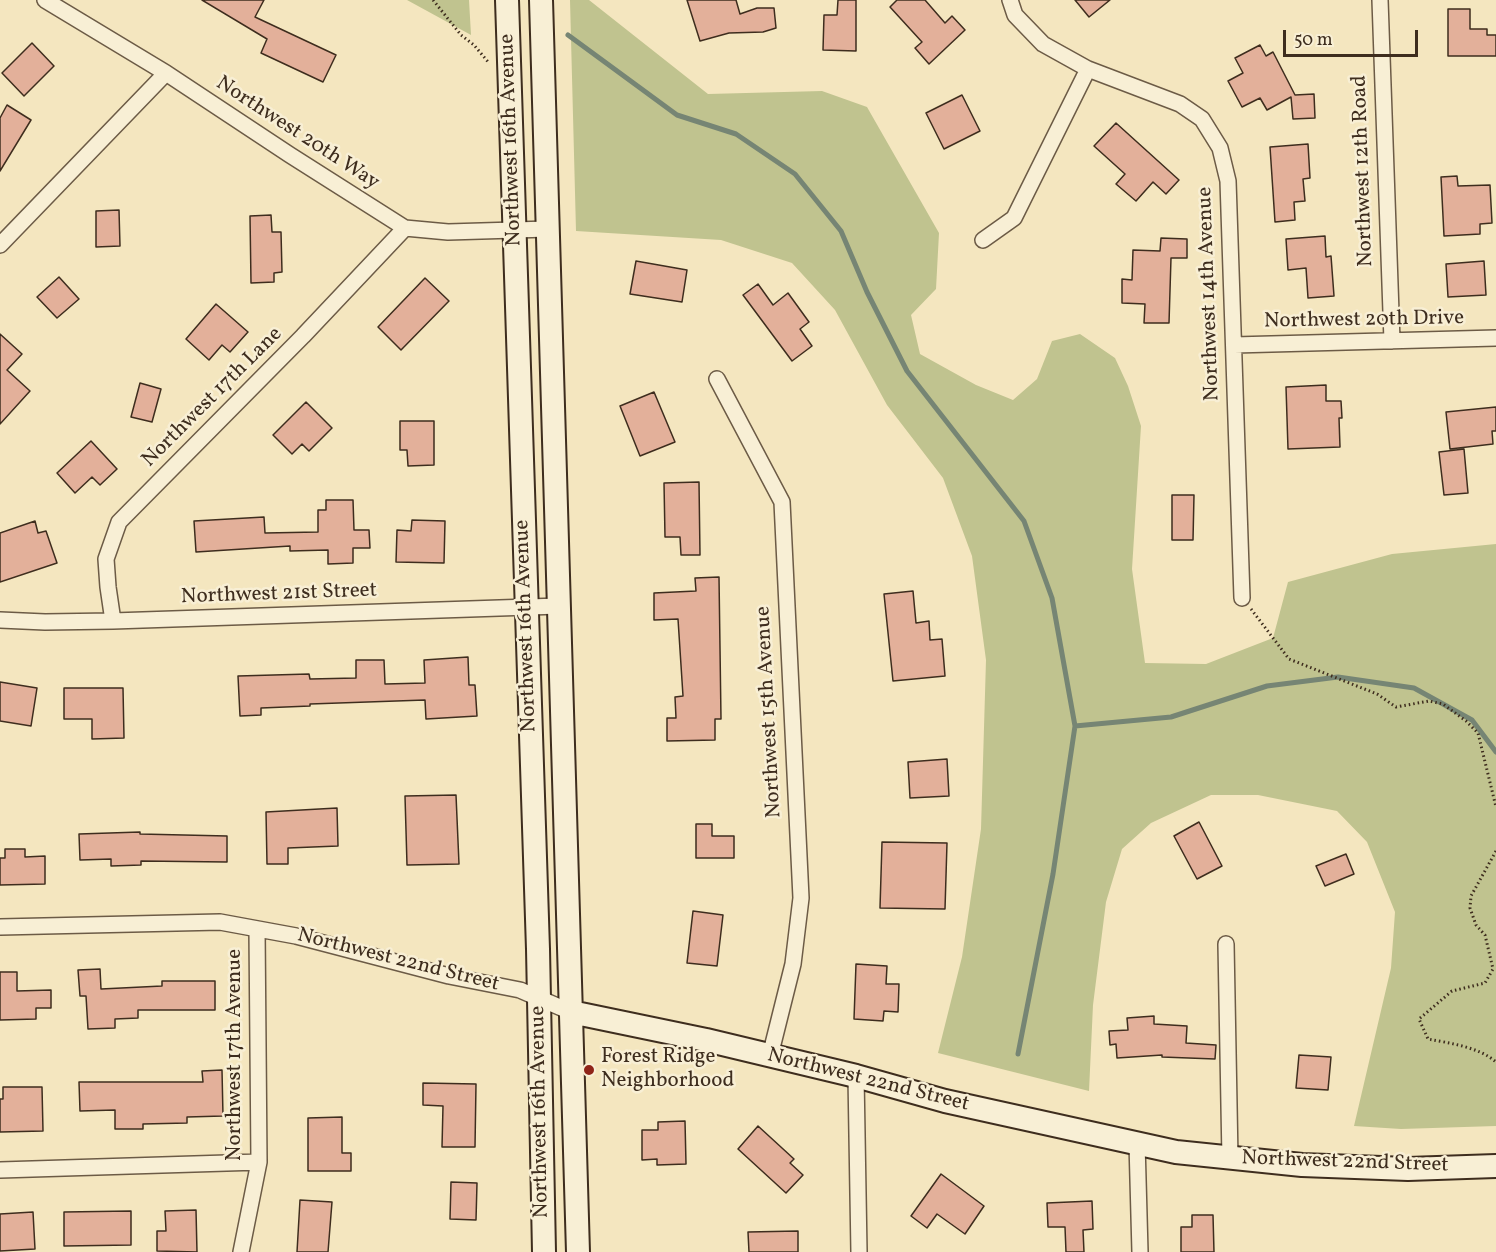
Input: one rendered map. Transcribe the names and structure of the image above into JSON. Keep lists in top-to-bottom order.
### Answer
{
  "streets": {
    "main road": ["Northwest 16th Avenue", "Northwest 22nd Street"],
    "street": [
      "Northwest 20th Way",
      "Northwest 12th Road",
      "Northwest 14th Avenue",
      "Northwest 20th Drive",
      "Northwest 17th Lane",
      "Northwest 21st Street",
      "Northwest 15th Avenue",
      "Northwest 17th Avenue"
    ]
  },
  "crossings": [
    ["Northwest 20th Way", "Northwest 16th Avenue"],
    ["Northwest 20th Way", "Northwest 17th Lane"],
    ["Northwest 16th Avenue", "Northwest 21st Street"],
    ["Northwest 16th Avenue", "Northwest 22nd Street"],
    ["Northwest 12th Road", "Northwest 20th Drive"],
    ["Northwest 14th Avenue", "Northwest 20th Drive"],
    ["Northwest 17th Lane", "Northwest 21st Street"],
    ["Northwest 15th Avenue", "Northwest 22nd Street"],
    ["Northwest 22nd Street", "Northwest 17th Avenue"]
  ],
  "places": ["Forest Ridge Neighborhood"],
  "scale_bar": "50 m"
}
